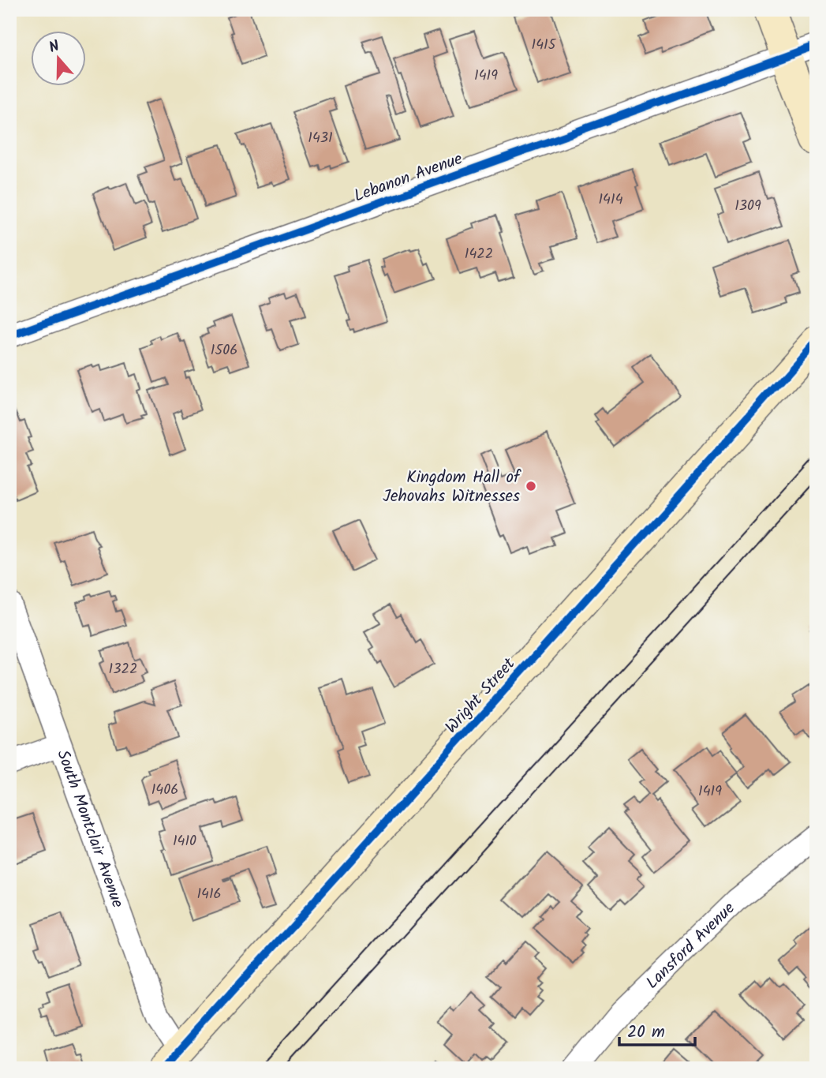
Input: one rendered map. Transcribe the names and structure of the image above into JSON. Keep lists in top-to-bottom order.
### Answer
{
  "streets": {
    "street": [
      "Lebanon Avenue",
      "Wright Street",
      "South Montclair Avenue",
      "Lansford Avenue"
    ]
  },
  "crossings": [
    ["Wright Street", "South Montclair Avenue"]
  ],
  "places": ["Kingdom Hall of Jehovahs Witnesses"],
  "house_numbers": [
    "1415",
    "1419",
    "1431",
    "1414",
    "1309",
    "1422",
    "1506",
    "1322",
    "1406",
    "1419",
    "1410",
    "1416"
  ],
  "scale_bar": "20 m",
  "north": "top"
}
